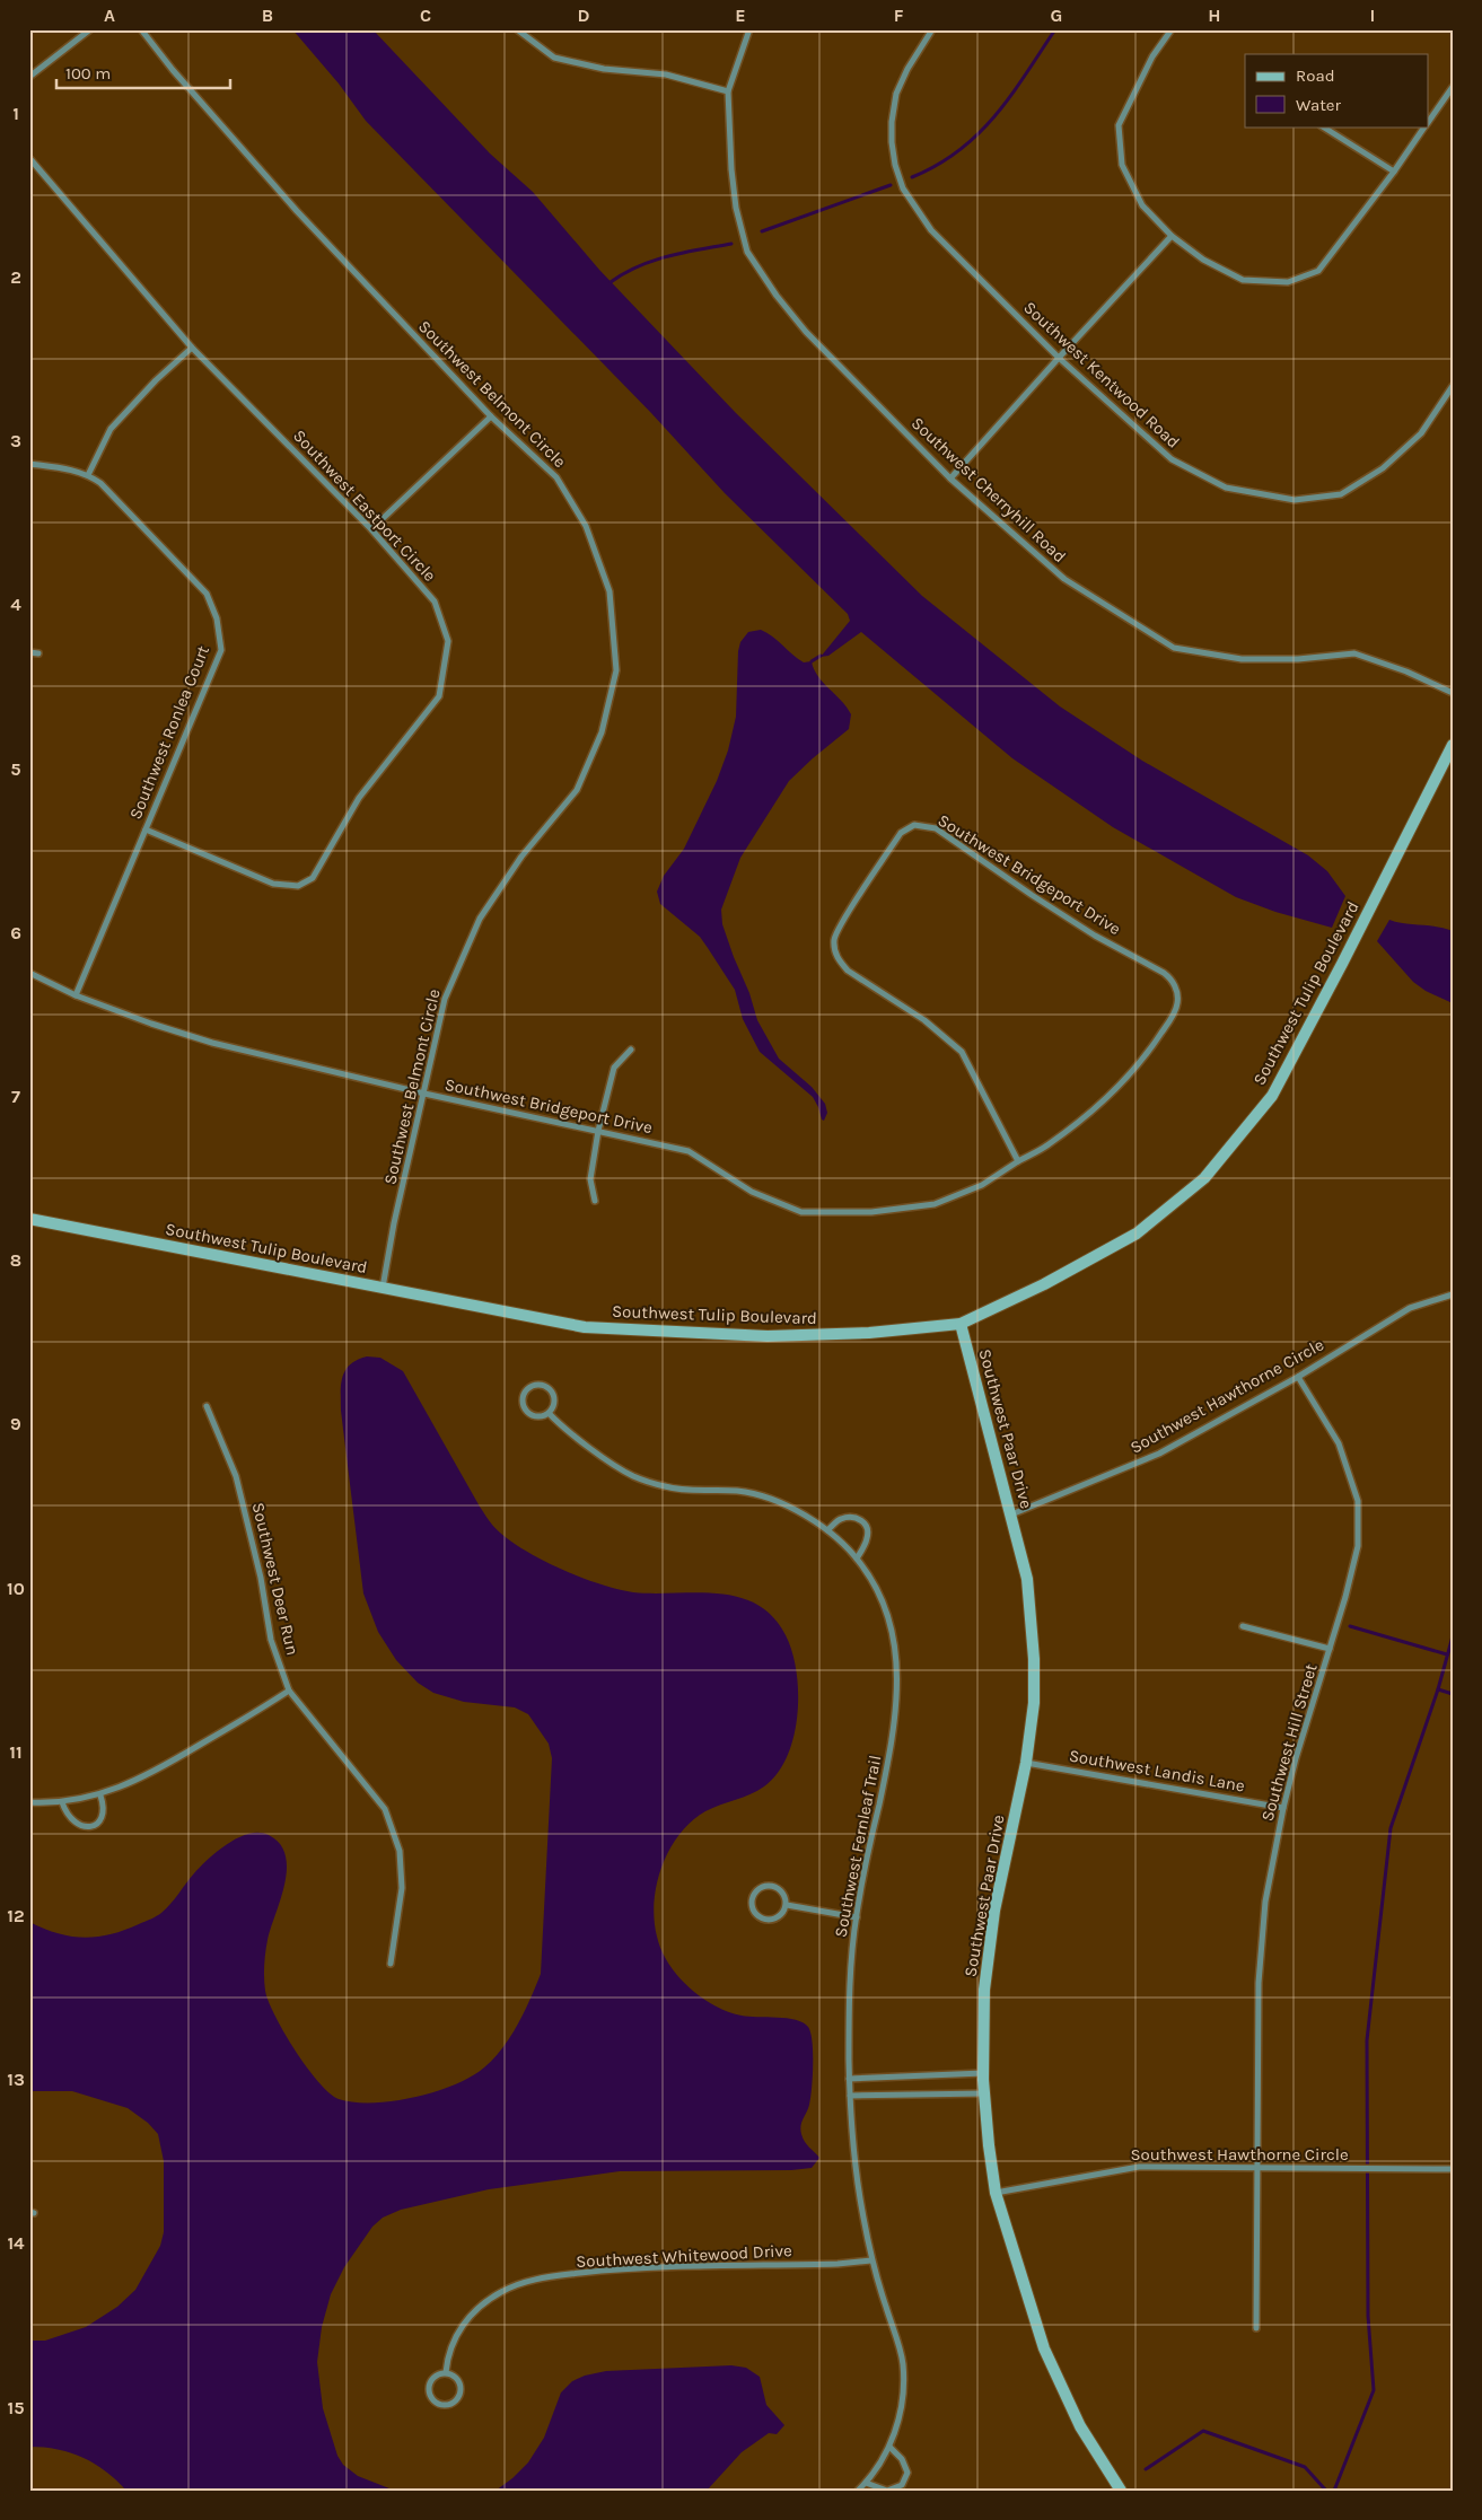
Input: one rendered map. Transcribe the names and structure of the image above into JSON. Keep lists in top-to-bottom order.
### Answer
{
  "streets": {
    "street": [
      "Southwest Kentwood Road",
      "Southwest Belmont Circle",
      "Southwest Cherryhill Road",
      "Southwest Eastport Circle",
      "Southwest Ronlea Court",
      "Southwest Bridgeport Drive",
      "Southwest Tulip Boulevard",
      "Southwest Hawthorne Circle",
      "Southwest Paar Drive",
      "Southwest Deer Run",
      "Southwest Hill Street",
      "Southwest Landis Lane",
      "Southwest Fernleaf Trail",
      "Southwest Whitewood Drive"
    ]
  },
  "crossings": [
    ["Southwest Belmont Circle", "Southwest Bridgeport Drive"],
    ["Southwest Belmont Circle", "Southwest Tulip Boulevard"],
    ["Southwest Eastport Circle", "Southwest Ronlea Court"],
    ["Southwest Ronlea Court", "Southwest Bridgeport Drive"],
    ["Southwest Tulip Boulevard", "Southwest Paar Drive"],
    ["Southwest Hawthorne Circle", "Southwest Paar Drive"],
    ["Southwest Hawthorne Circle", "Southwest Hill Street"],
    ["Southwest Paar Drive", "Southwest Landis Lane"],
    ["Southwest Hill Street", "Southwest Landis Lane"],
    ["Southwest Fernleaf Trail", "Southwest Whitewood Drive"]
  ],
  "legend": ["Road", "Water"],
  "scale_bar": "100 m",
  "grid": {
    "columns": [
      "A",
      "B",
      "C",
      "D",
      "E",
      "F",
      "G",
      "H",
      "I"
    ],
    "rows": [
      "1",
      "2",
      "3",
      "4",
      "5",
      "6",
      "7",
      "8",
      "9",
      "10",
      "11",
      "12",
      "13",
      "14",
      "15"
    ]
  }
}
